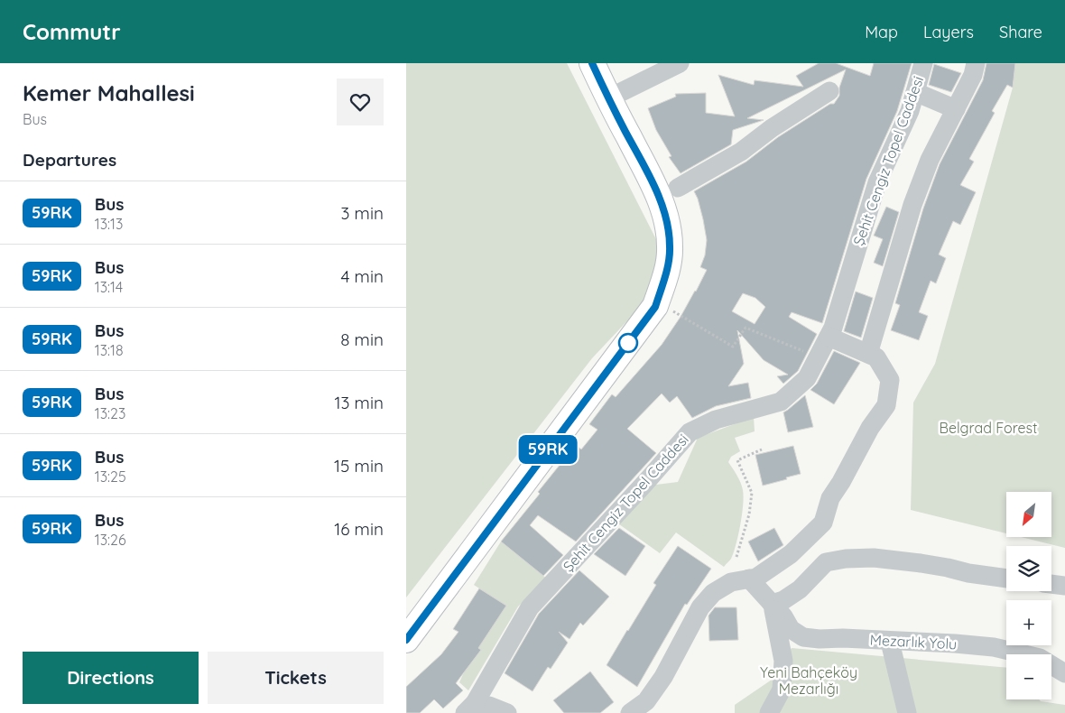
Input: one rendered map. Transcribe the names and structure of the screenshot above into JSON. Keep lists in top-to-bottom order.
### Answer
{
  "streets": {
    "street": ["Şehit Cengiz Topel Caddesi", "Mezarlık Yolu"]
  },
  "parks": ["Belgrad Forest", "Yeni Bahçeköy Mezarlığı"],
  "lines": ["bus line 59RK"],
  "north": "bottom left",
  "page": {
    "header": "Commutr",
    "nav": ["Map", "Layers", "Share"],
    "heading": [
      ["Kemer Mahallesi", "Bus"],
      "Departures"
    ],
    "on_map": "59RK",
    "list": [
      {
        "mark": "59RK",
        "name": "Bus",
        "note": "13:13",
        "value": "3 min"
      },
      {
        "mark": "59RK",
        "name": "Bus",
        "note": "13:14",
        "value": "4 min"
      },
      {
        "mark": "59RK",
        "name": "Bus",
        "note": "13:18",
        "value": "8 min"
      },
      {
        "mark": "59RK",
        "name": "Bus",
        "note": "13:23",
        "value": "13 min"
      },
      {
        "mark": "59RK",
        "name": "Bus",
        "note": "13:25",
        "value": "15 min"
      },
      {
        "mark": "59RK",
        "name": "Bus",
        "note": "13:26",
        "value": "16 min"
      }
    ],
    "map_buttons": ["+", "−"],
    "buttons": ["Directions", "Tickets"]
  }
}
